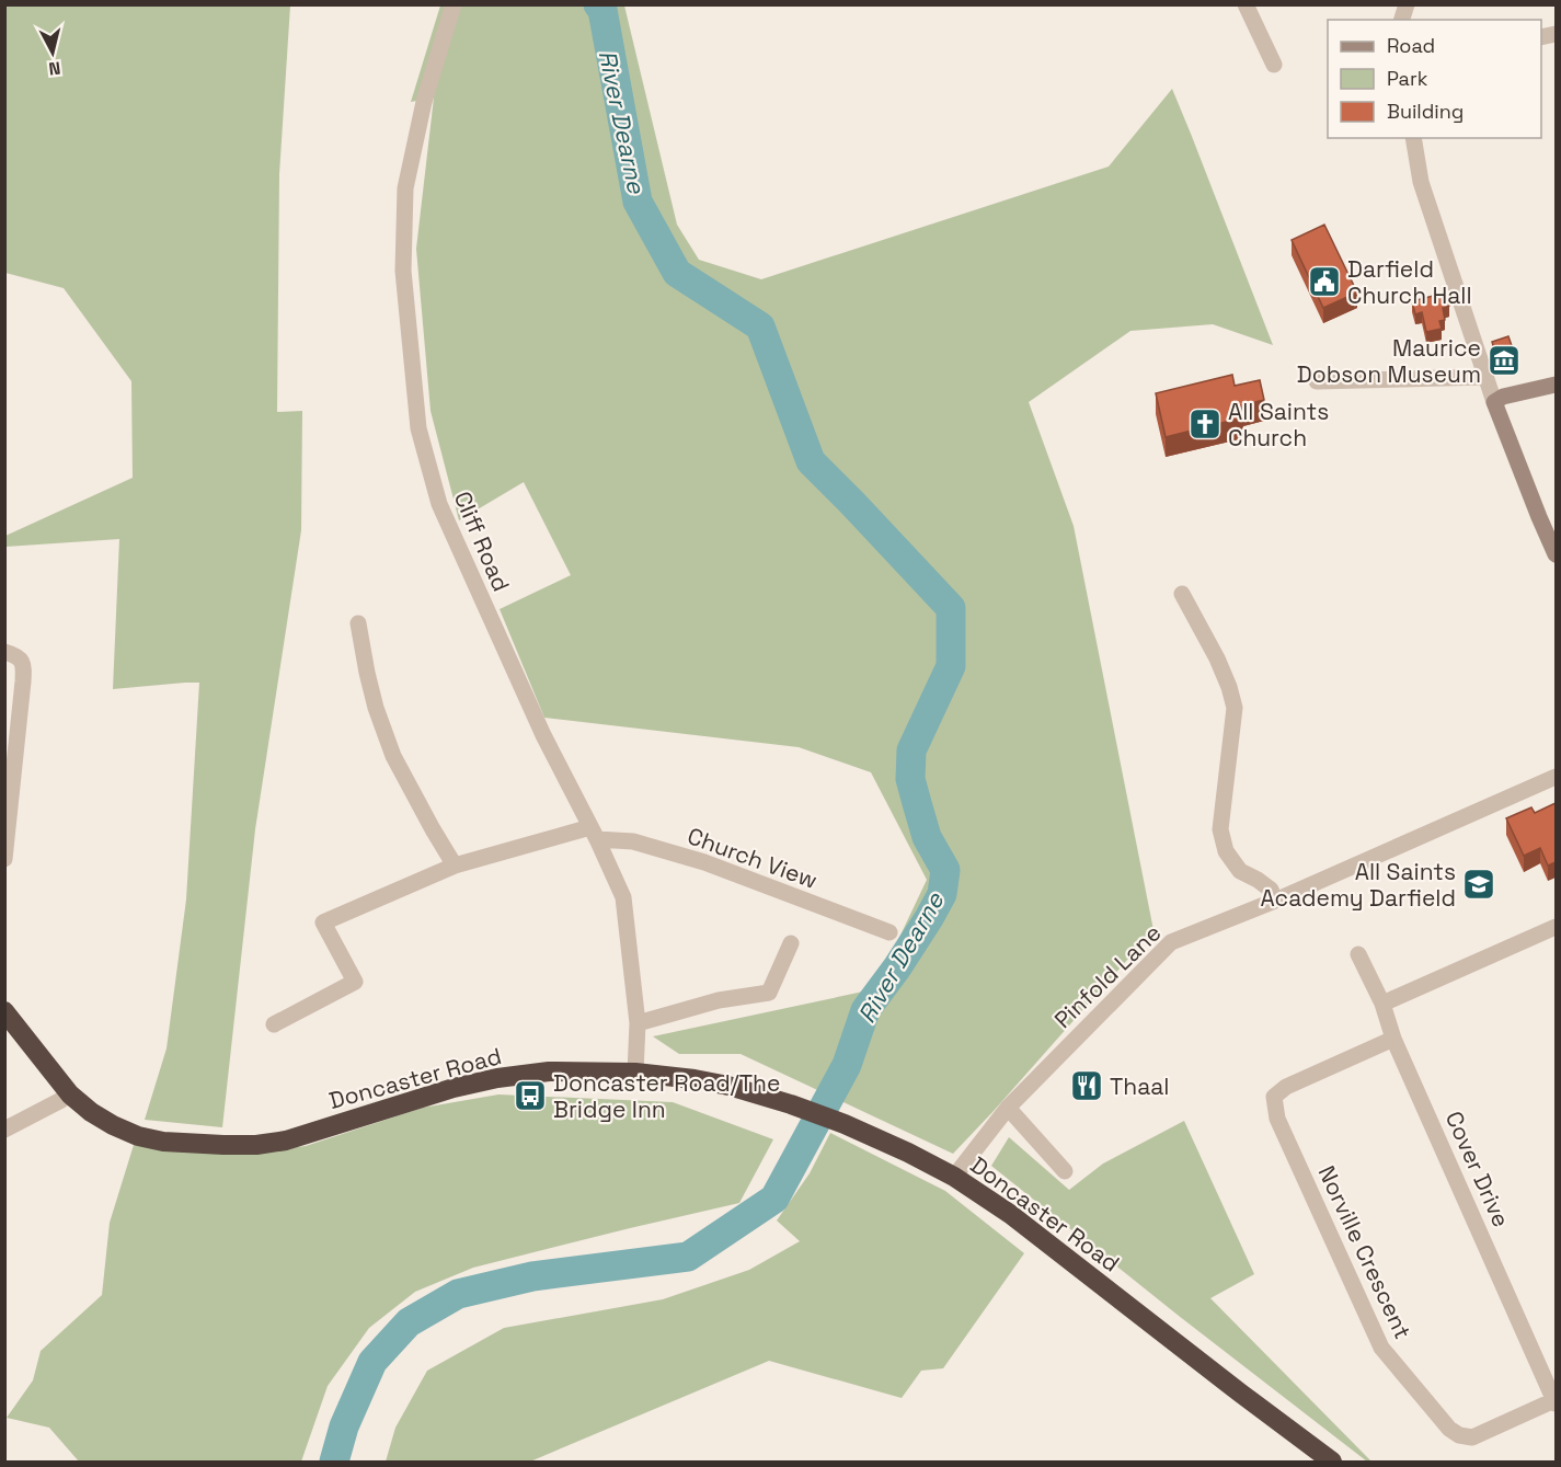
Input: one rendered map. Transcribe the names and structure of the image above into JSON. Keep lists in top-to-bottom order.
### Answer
{
  "streets": {
    "highway": ["Doncaster Road"],
    "street": [
      "Cliff Road",
      "Church View",
      "Pinfold Lane",
      "Cover Drive",
      "Norville Crescent"
    ]
  },
  "crossings": [
    ["Cliff Road", "Church View"],
    ["Cliff Road", "Doncaster Road"],
    ["Pinfold Lane", "Doncaster Road"],
    ["Cover Drive", "Norville Crescent"]
  ],
  "water": ["River Dearne"],
  "places": {
    "public building": ["Darfield Church Hall"],
    "museum": ["Maurice Dobson Museum"],
    "church": ["All Saints Church"],
    "school or university": ["All Saints Academy Darfield"],
    "restaurant": ["Thaal"],
    "bus stop": ["Doncaster Road/The Bridge Inn"]
  },
  "legend": ["Road", "Park", "Building"],
  "north": "bottom"
}
